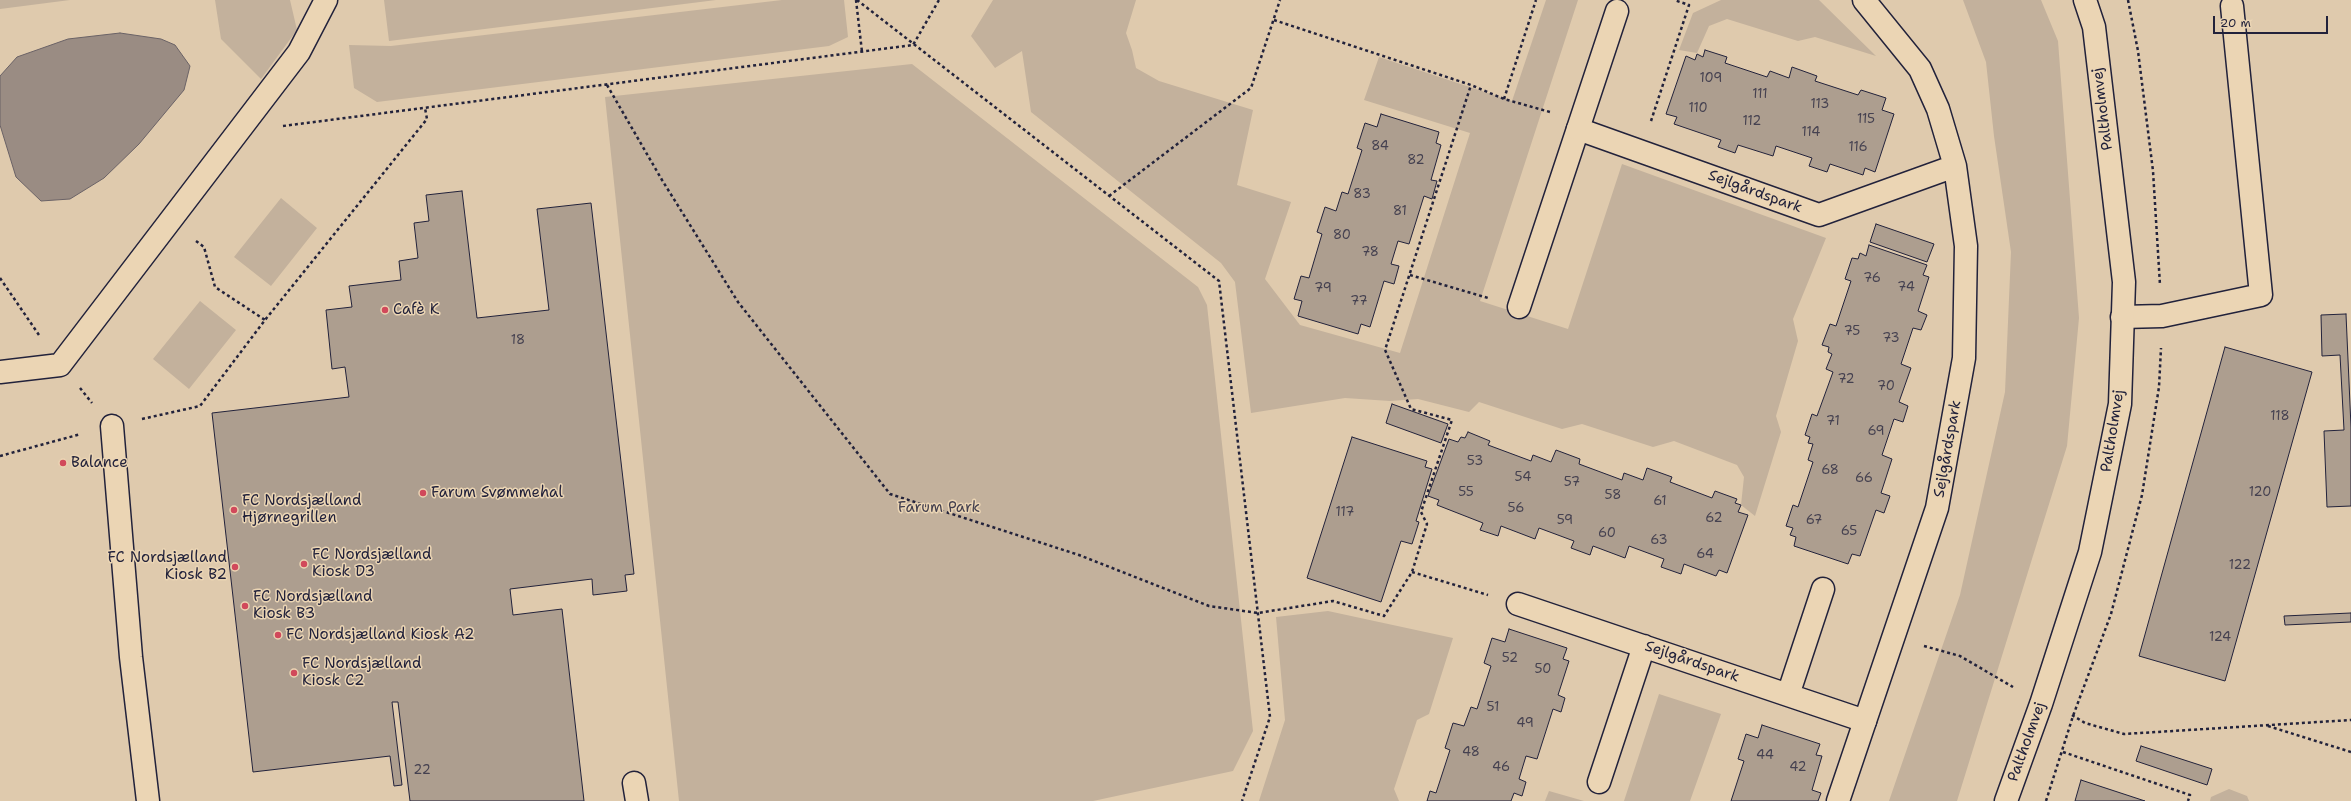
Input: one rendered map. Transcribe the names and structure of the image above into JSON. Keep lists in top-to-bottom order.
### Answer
{
  "streets": {
    "street": ["Paltholmvej", "Sejlgårdspark"]
  },
  "parks": ["Farum Park"],
  "places": [
    "Cafè K",
    "Balance",
    "Farum Svømmehal",
    "FC Nordsjælland Hjørnegrillen",
    "FC Nordsjælland Kiosk D3",
    "FC Nordsjælland Kiosk B2",
    "FC Nordsjælland Kiosk B3",
    "FC Nordsjælland Kiosk A2",
    "FC Nordsjælland Kiosk C2"
  ],
  "house_numbers": [
    "109",
    "111",
    "113",
    "110",
    "115",
    "112",
    "114",
    "84",
    "116",
    "82",
    "83",
    "81",
    "80",
    "78",
    "76",
    "74",
    "79",
    "77",
    "75",
    "73",
    "18",
    "72",
    "70",
    "118",
    "71",
    "69",
    "53",
    "68",
    "54",
    "66",
    "57",
    "55",
    "120",
    "58",
    "61",
    "56",
    "117",
    "62",
    "59",
    "67",
    "65",
    "60",
    "63",
    "64",
    "122",
    "124",
    "52",
    "50",
    "51",
    "49",
    "48",
    "44",
    "46",
    "42",
    "22"
  ],
  "scale_bar": "20 m"
}
